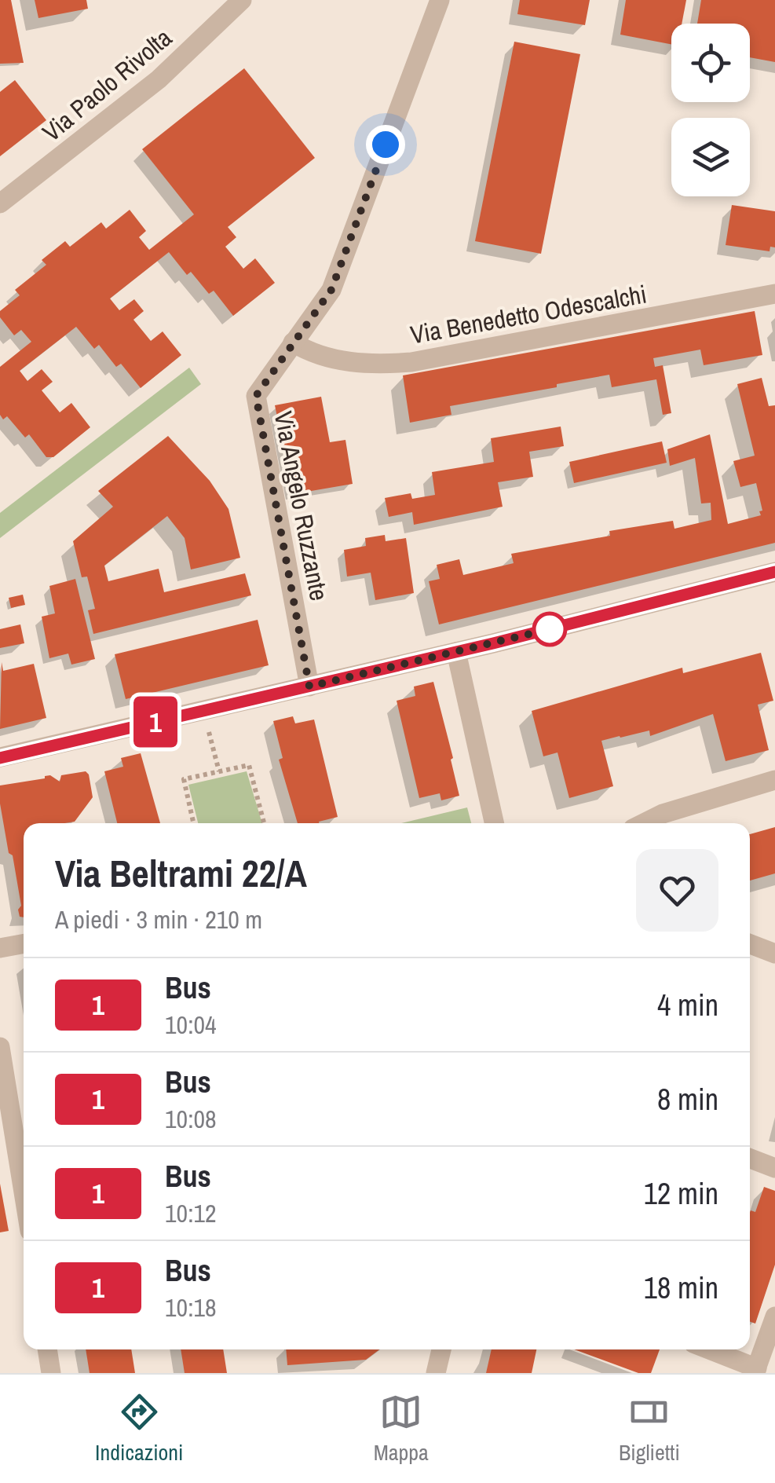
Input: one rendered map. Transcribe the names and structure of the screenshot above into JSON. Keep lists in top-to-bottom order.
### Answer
{
  "streets": {
    "street": ["Via Paolo Rivolta", "Via Benedetto Odescalchi", "Via Angelo Ruzzante"]
  },
  "crossings": [
    ["Via Benedetto Odescalchi", "Via Angelo Ruzzante"]
  ],
  "lines": ["bus line 1"],
  "page": {
    "on_map": "1",
    "heading": ["Via Beltrami 22/A", "A piedi · 3 min · 210 m"],
    "list": [
      {
        "mark": "1",
        "name": "Bus",
        "note": "10:04",
        "value": "4 min"
      },
      {
        "mark": "1",
        "name": "Bus",
        "note": "10:08",
        "value": "8 min"
      },
      {
        "mark": "1",
        "name": "Bus",
        "note": "10:12",
        "value": "12 min"
      },
      {
        "mark": "1",
        "name": "Bus",
        "note": "10:18",
        "value": "18 min"
      }
    ],
    "tabs": ["Indicazioni", "Mappa", "Biglietti"]
  }
}
